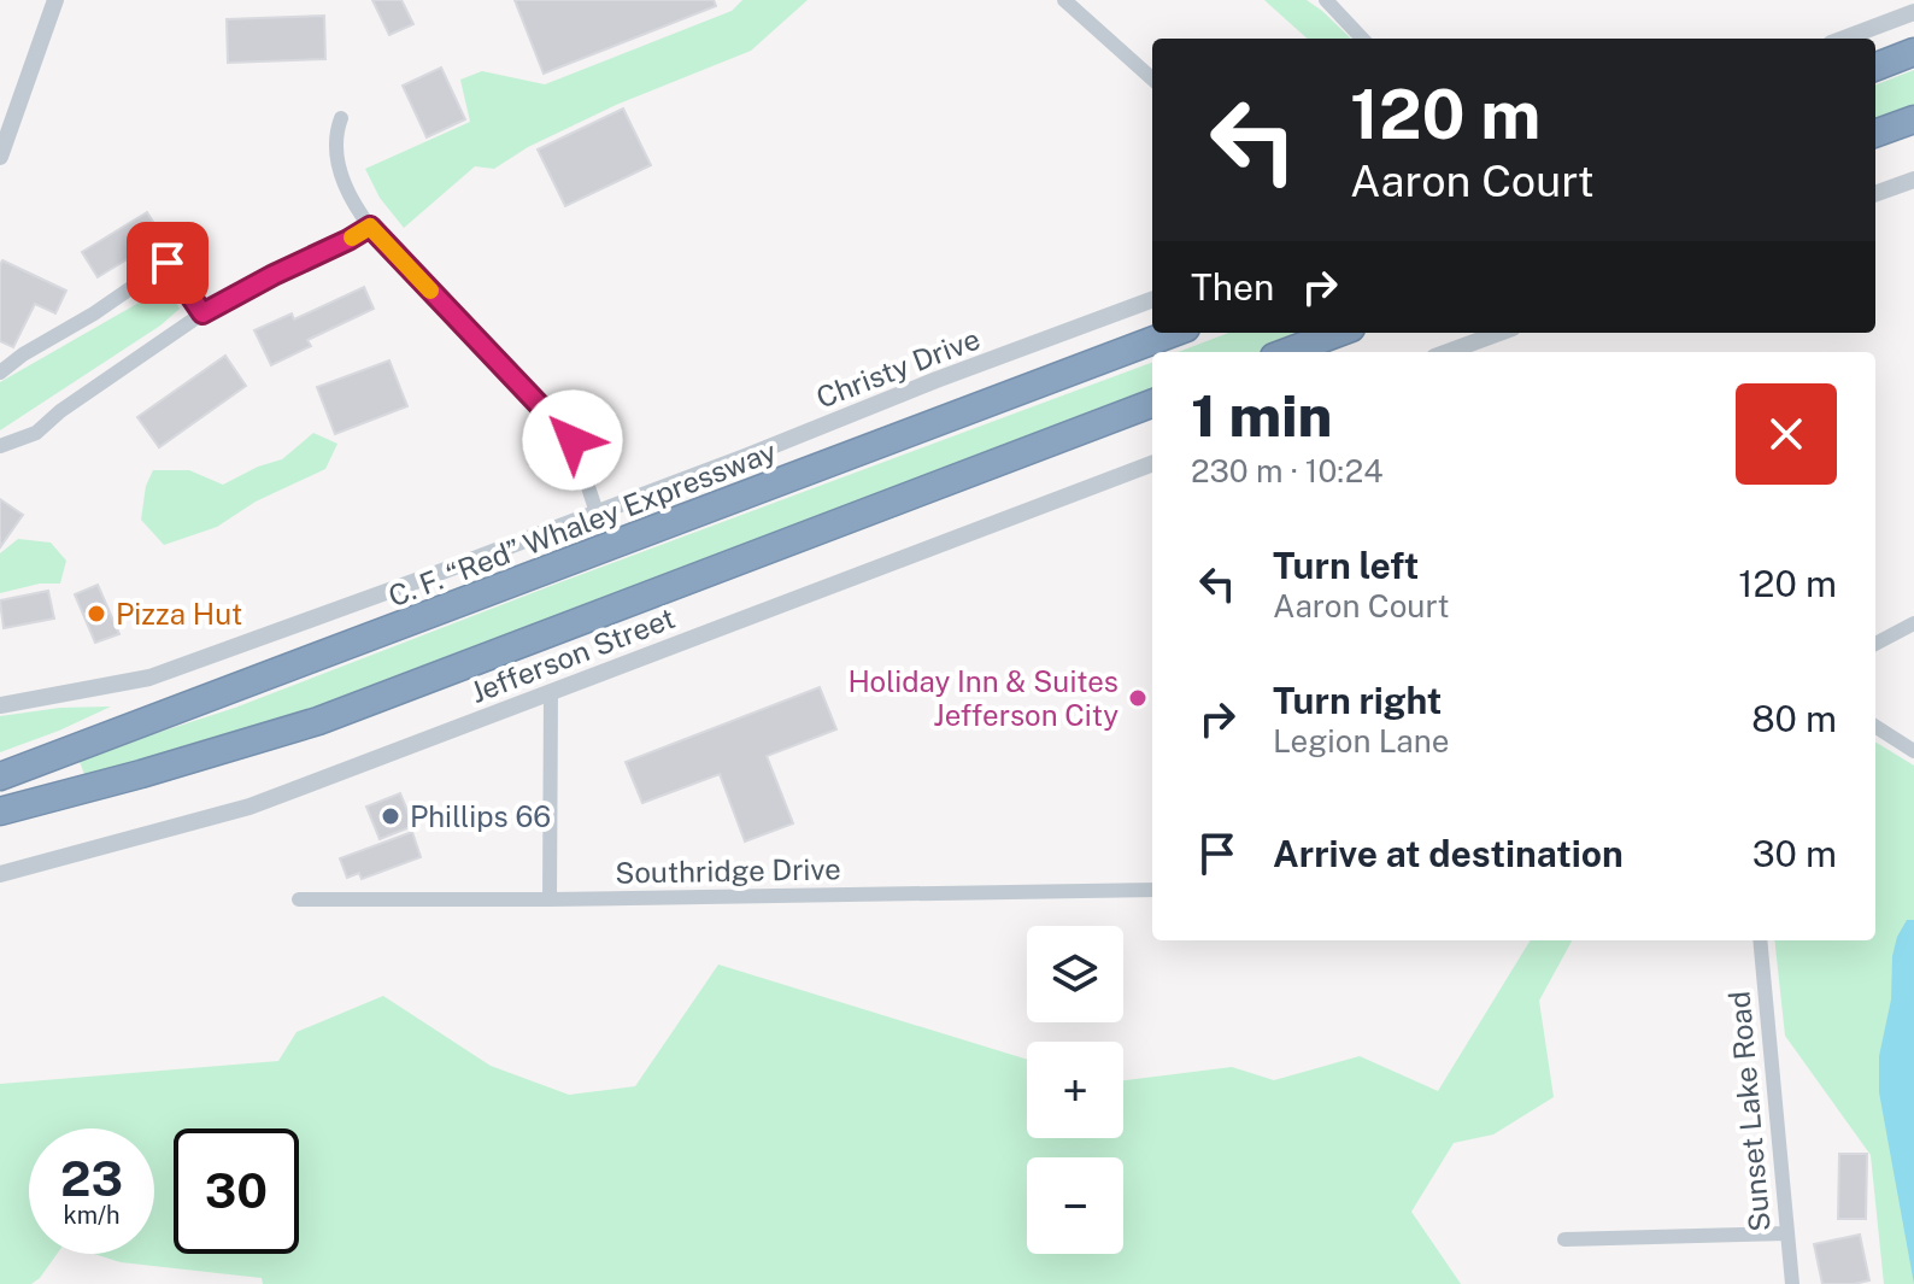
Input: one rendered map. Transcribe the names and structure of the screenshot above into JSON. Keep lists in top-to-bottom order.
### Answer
{
  "streets": {
    "highway": ["C. F. “Red” Whaley Expressway"],
    "street": [
      "Christy Drive",
      "Jefferson Street",
      "Southridge Drive",
      "Sunset Lake Road"
    ]
  },
  "places": ["Pizza Hut", "Holiday Inn & Suites Jefferson City", "Phillips 66"],
  "page": {
    "turn": ["120 m", "Aaron Court"],
    "then": "Then",
    "heading": ["1 min", "230 m · 10:24"],
    "list": [
      {
        "name": "Turn left",
        "note": "Aaron Court",
        "value": "120 m"
      },
      {
        "name": "Turn right",
        "note": "Legion Lane",
        "value": "80 m"
      },
      {
        "name": "Arrive at destination",
        "value": "30 m"
      }
    ],
    "map_buttons": ["+", "−"],
    "speed": "23 km/h",
    "limit": "30"
  }
}
